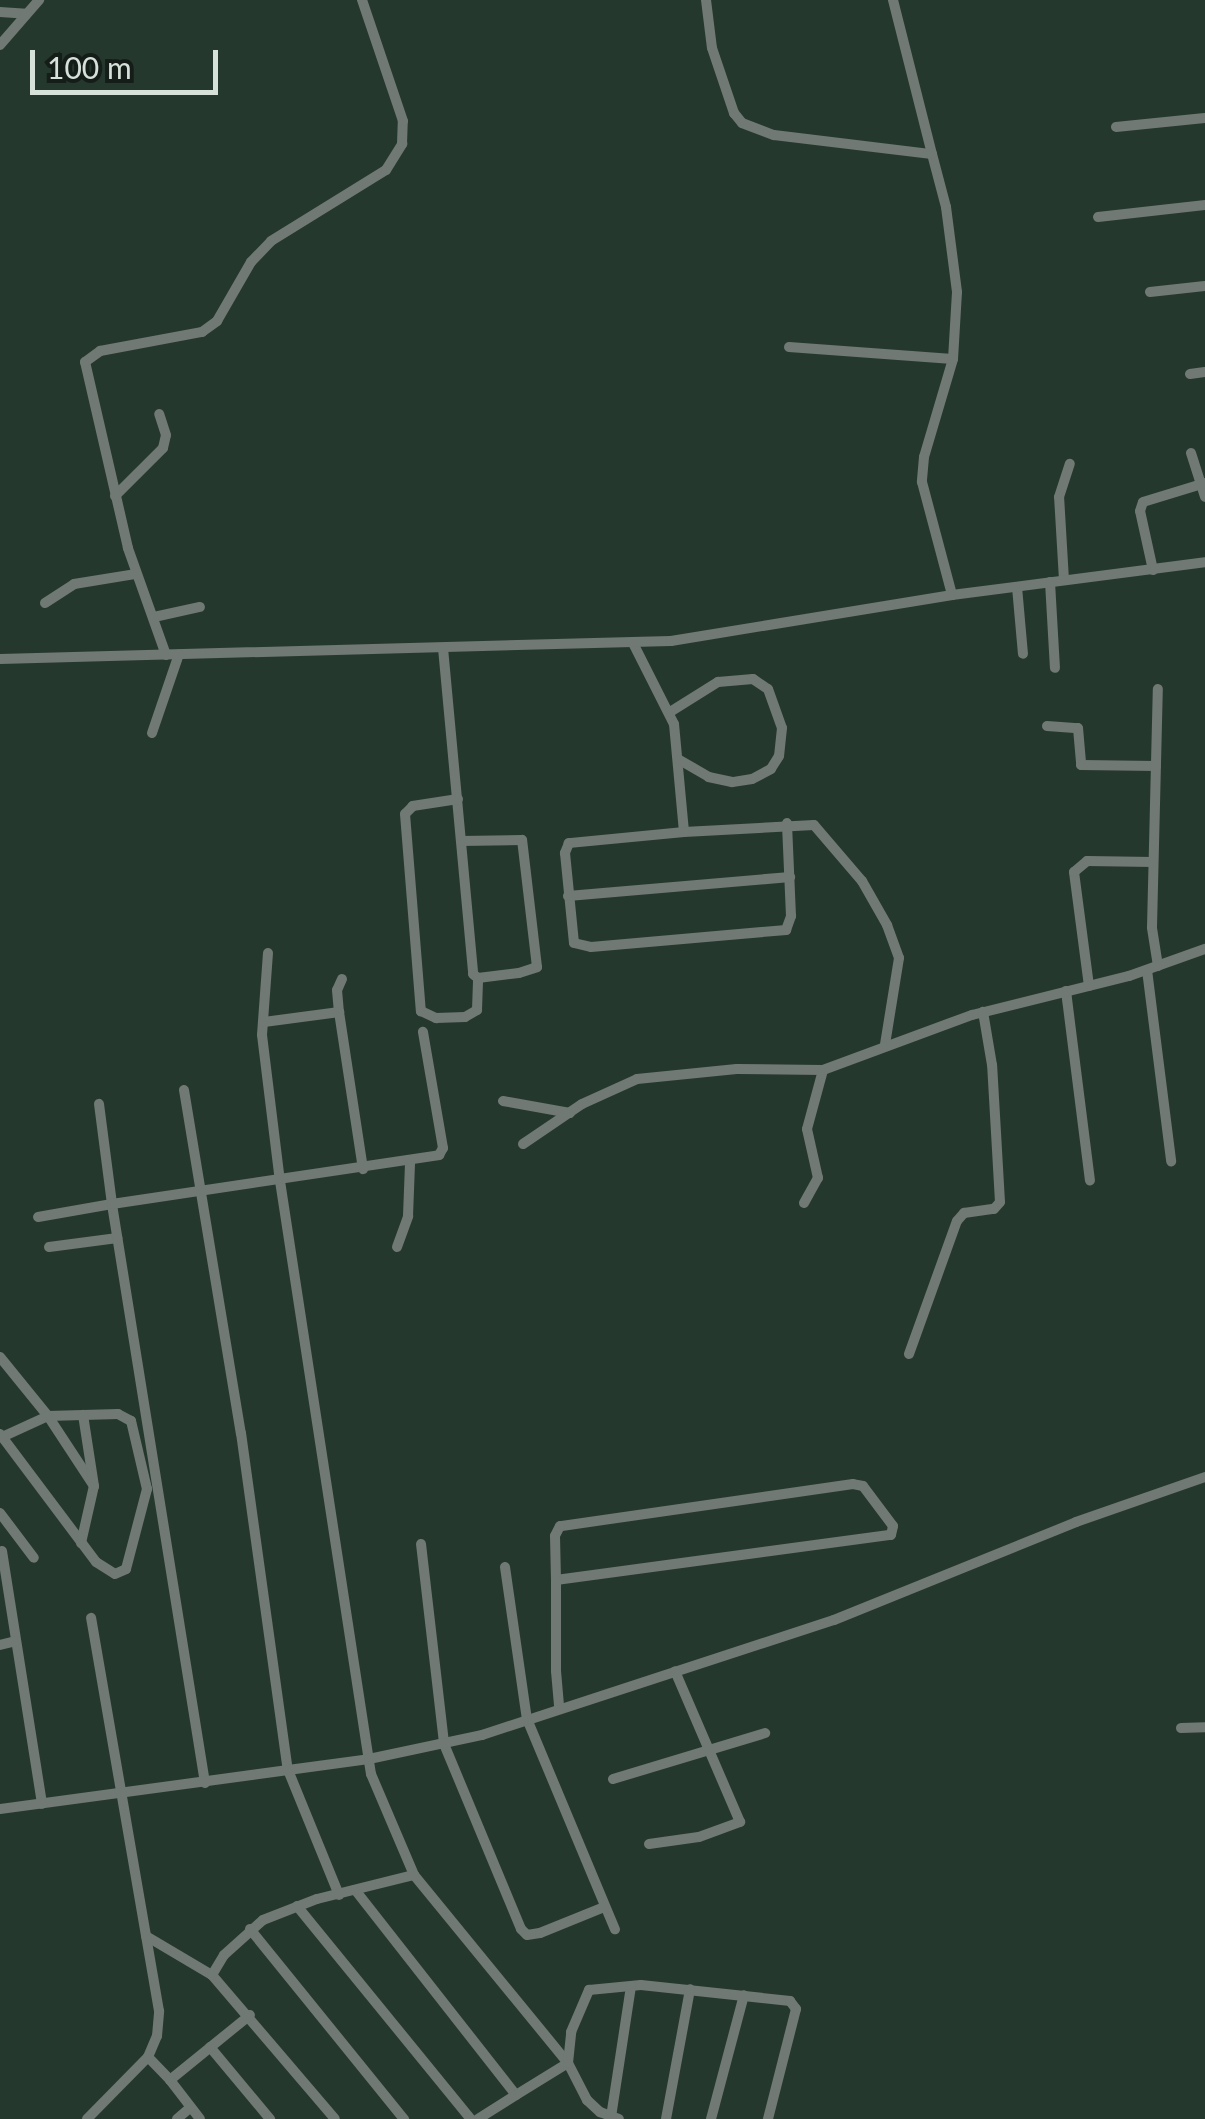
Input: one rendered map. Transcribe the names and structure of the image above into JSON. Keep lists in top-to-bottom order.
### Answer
{
  "scale_bar": "100 m"
}
